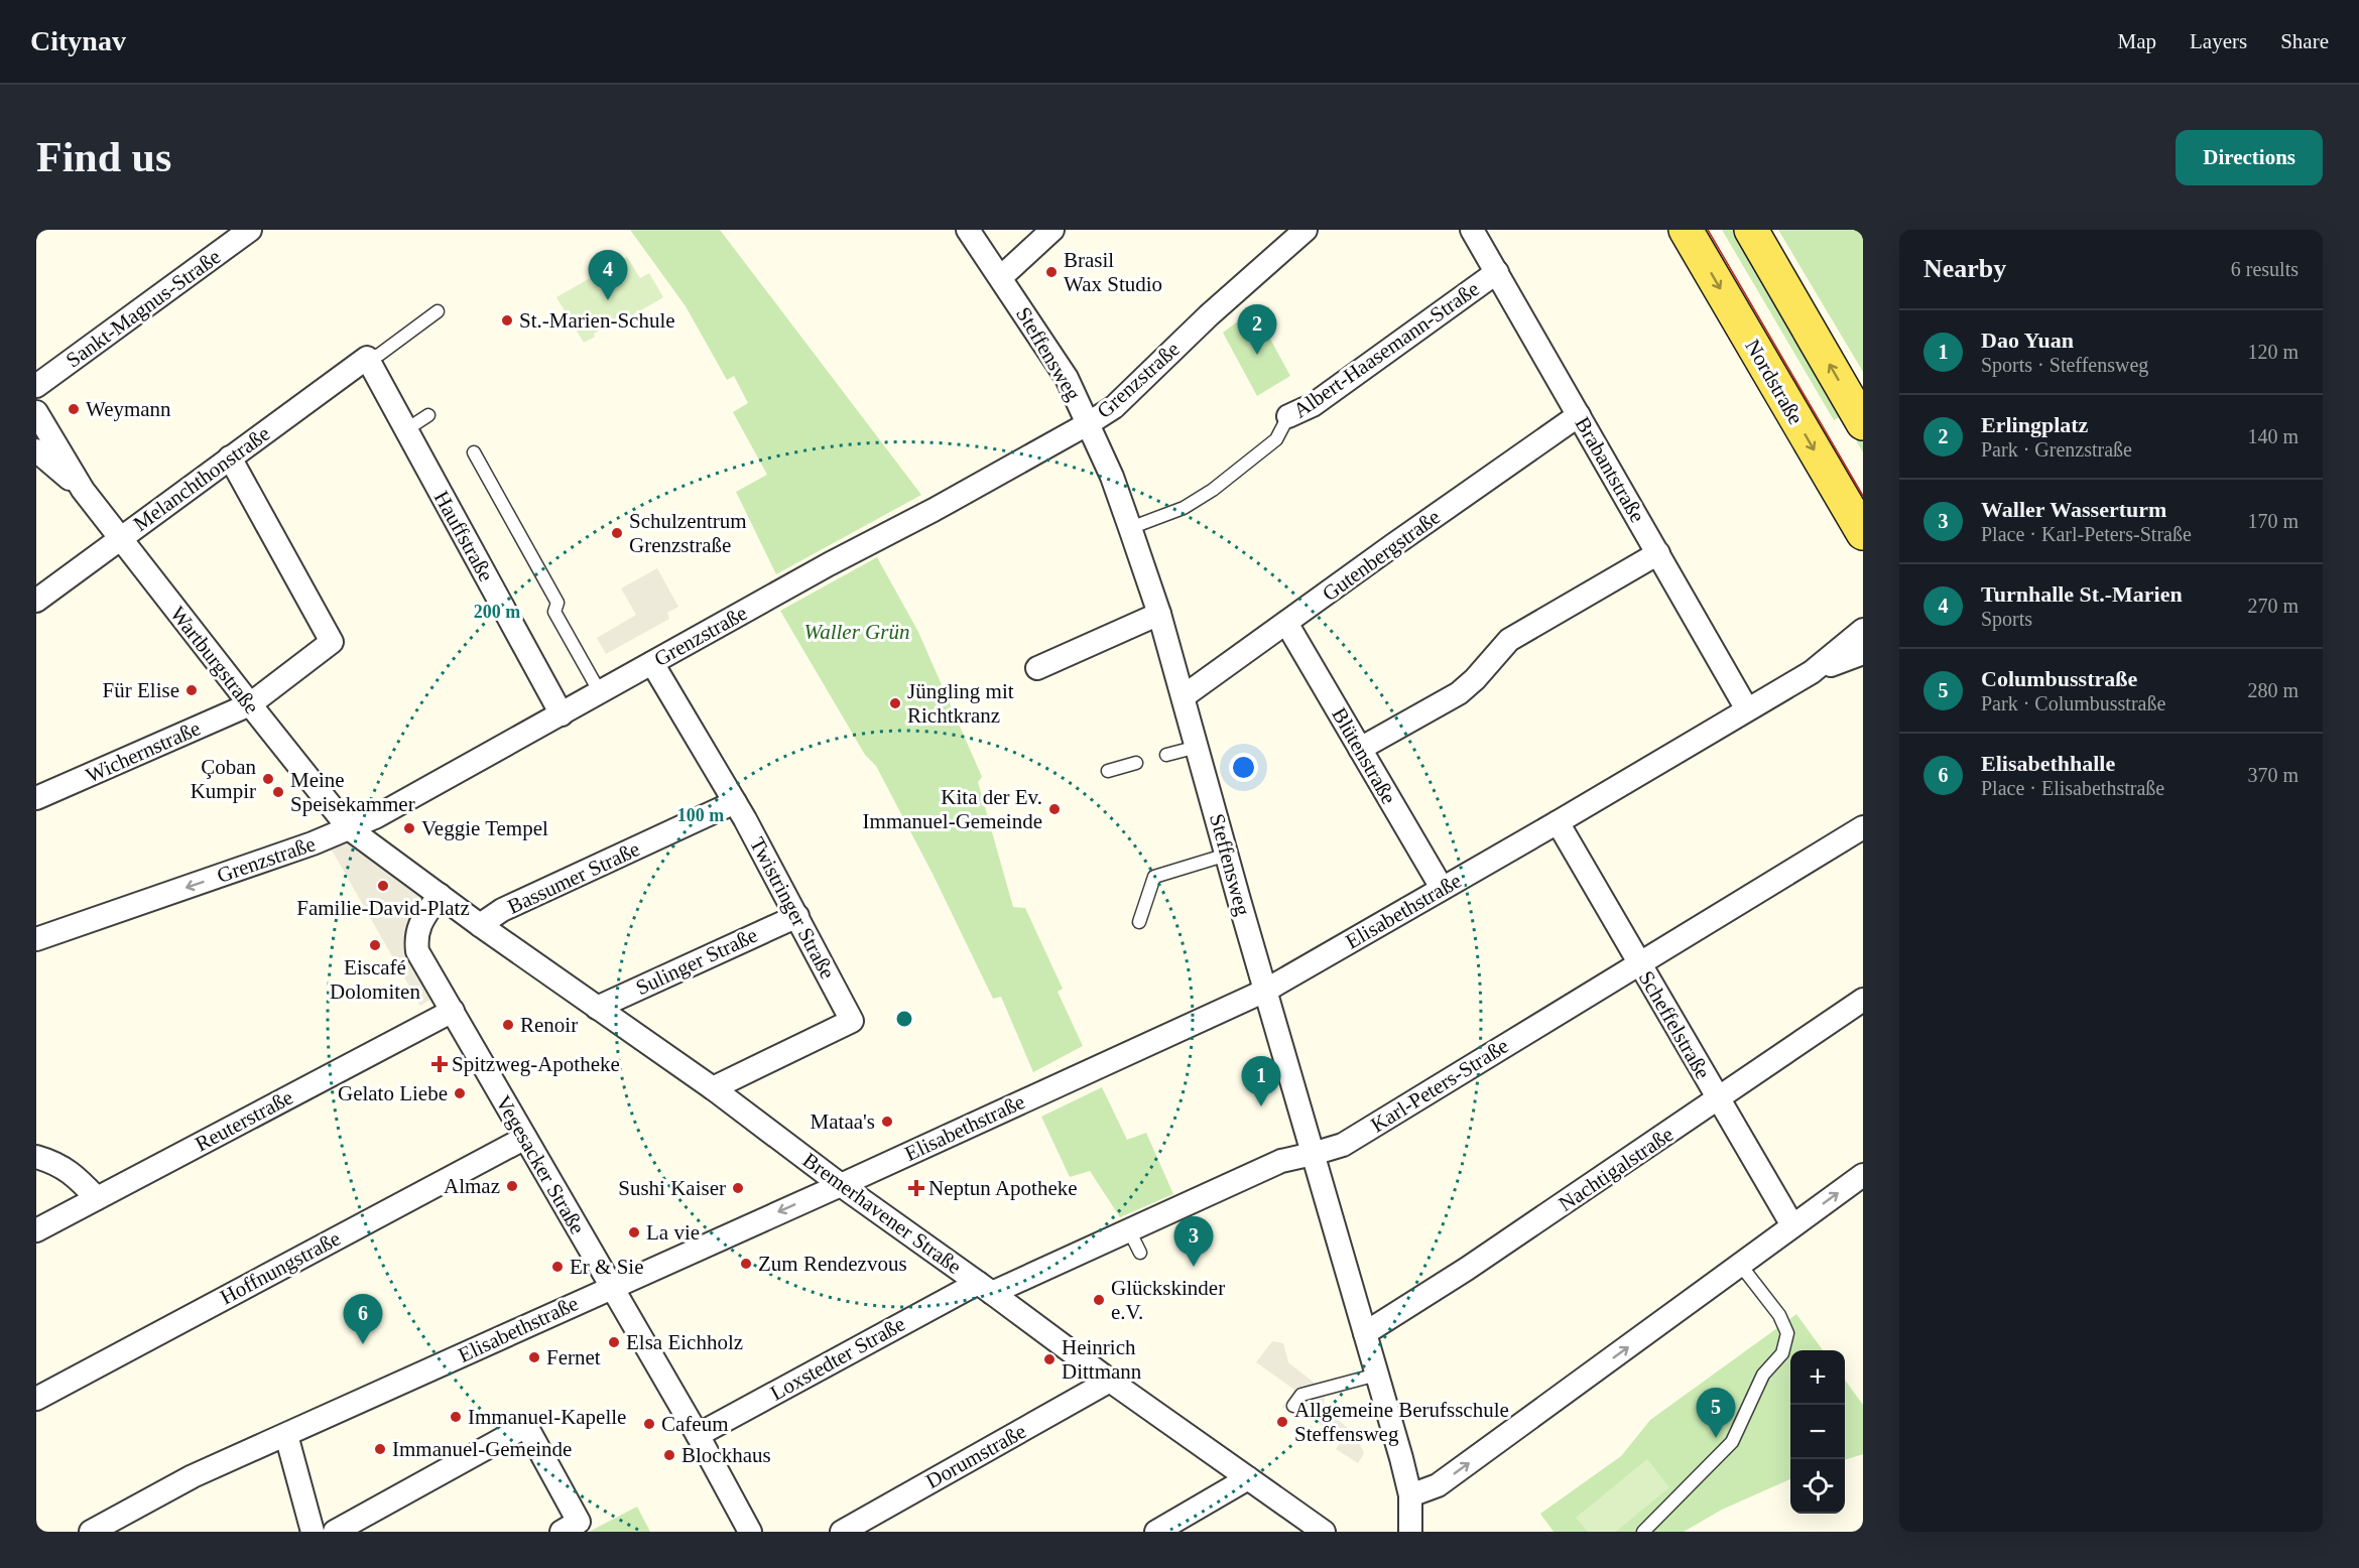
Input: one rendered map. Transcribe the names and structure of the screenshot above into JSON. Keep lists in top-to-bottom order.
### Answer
{
  "streets": {
    "main road": ["Nordstraße"],
    "street": [
      "Sankt-Magnus-Straße",
      "Albert-Haasemann-Straße",
      "Steffensweg",
      "Grenzstraße",
      "Brabantstraße",
      "Melanchthonstraße",
      "Hauffstraße",
      "Gutenbergstraße",
      "Wartburgstraße",
      "Wichernstraße",
      "Blütenstraße",
      "Bassumer Straße",
      "Twistringer Straße",
      "Elisabethstraße",
      "Sulinger Straße",
      "Scheffelstraße",
      "Karl-Peters-Straße",
      "Reuterstraße",
      "Vegesacker Straße",
      "Nachtigalstraße",
      "Bremerhavener Straße",
      "Hoffnungstraße",
      "Loxstedter Straße",
      "Dorumstraße"
    ]
  },
  "crossings": [
    ["Albert-Haasemann-Straße", "Steffensweg"],
    ["Albert-Haasemann-Straße", "Brabantstraße"],
    ["Steffensweg", "Grenzstraße"],
    ["Steffensweg", "Gutenbergstraße"],
    ["Steffensweg", "Elisabethstraße"],
    ["Steffensweg", "Karl-Peters-Straße"],
    ["Steffensweg", "Nachtigalstraße"],
    ["Grenzstraße", "Hauffstraße"],
    ["Grenzstraße", "Wartburgstraße"],
    ["Grenzstraße", "Twistringer Straße"],
    ["Brabantstraße", "Gutenbergstraße"],
    ["Brabantstraße", "Elisabethstraße"],
    ["Melanchthonstraße", "Hauffstraße"],
    ["Melanchthonstraße", "Wartburgstraße"],
    ["Melanchthonstraße", "Wichernstraße"],
    ["Gutenbergstraße", "Blütenstraße"],
    ["Wartburgstraße", "Wichernstraße"],
    ["Blütenstraße", "Elisabethstraße"],
    ["Bassumer Straße", "Twistringer Straße"],
    ["Bassumer Straße", "Bremerhavener Straße"],
    ["Twistringer Straße", "Sulinger Straße"],
    ["Twistringer Straße", "Bremerhavener Straße"],
    ["Elisabethstraße", "Scheffelstraße"],
    ["Elisabethstraße", "Vegesacker Straße"],
    ["Elisabethstraße", "Bremerhavener Straße"],
    ["Sulinger Straße", "Bremerhavener Straße"],
    ["Scheffelstraße", "Karl-Peters-Straße"],
    ["Scheffelstraße", "Nachtigalstraße"],
    ["Karl-Peters-Straße", "Bremerhavener Straße"],
    ["Karl-Peters-Straße", "Loxstedter Straße"],
    ["Reuterstraße", "Vegesacker Straße"],
    ["Vegesacker Straße", "Bremerhavener Straße"],
    ["Vegesacker Straße", "Hoffnungstraße"],
    ["Vegesacker Straße", "Loxstedter Straße"],
    ["Bremerhavener Straße", "Loxstedter Straße"],
    ["Bremerhavener Straße", "Dorumstraße"]
  ],
  "parks": ["Waller Grün"],
  "places": {
    "other": [
      "Brasil Wax Studio",
      "St.-Marien-Schule",
      "Weymann",
      "Schulzentrum Grenzstraße",
      "Für Elise",
      "Jüngling mit Richtkranz",
      "Çoban Kumpir",
      "Meine Speisekammer",
      "Kita der Ev. Immanuel-Gemeinde",
      "Veggie Tempel",
      "Familie-David-Platz",
      "Eiscafé Dolomiten",
      "Renoir",
      "Gelato Liebe",
      "Mataa's",
      "Almaz",
      "Sushi Kaiser",
      "La vie",
      "Zum Rendezvous",
      "Er & Sie",
      "Glückskinder e.V.",
      "Elsa Eichholz",
      "Fernet",
      "Heinrich Dittmann",
      "Immanuel-Kapelle",
      "Allgemeine Berufsschule Steffensweg",
      "Cafeum",
      "Immanuel-Gemeinde",
      "Blockhaus"
    ],
    "health": ["Spitzweg-Apotheke", "Neptun Apotheke"]
  },
  "page": {
    "header": "Citynav",
    "nav": ["Map", "Layers", "Share"],
    "buttons": "Directions",
    "title": "Find us",
    "heading": ["Nearby", "6 results"],
    "pins": [
      "4",
      "2",
      "1",
      "3",
      "6",
      "5"
    ],
    "list": [
      {
        "mark": "1",
        "name": "Dao Yuan",
        "note": "Sports · Steffensweg",
        "value": "120 m"
      },
      {
        "mark": "2",
        "name": "Erlingplatz",
        "note": "Park · Grenzstraße",
        "value": "140 m"
      },
      {
        "mark": "3",
        "name": "Waller Wasserturm",
        "note": "Place · Karl-Peters-Straße",
        "value": "170 m"
      },
      {
        "mark": "4",
        "name": "Turnhalle St.-Marien",
        "note": "Sports",
        "value": "270 m"
      },
      {
        "mark": "5",
        "name": "Columbusstraße",
        "note": "Park · Columbusstraße",
        "value": "280 m"
      },
      {
        "mark": "6",
        "name": "Elisabethhalle",
        "note": "Place · Elisabethstraße",
        "value": "370 m"
      }
    ],
    "map_buttons": ["+", "−"]
  },
  "rings": ["200 m", "100 m"]
}
